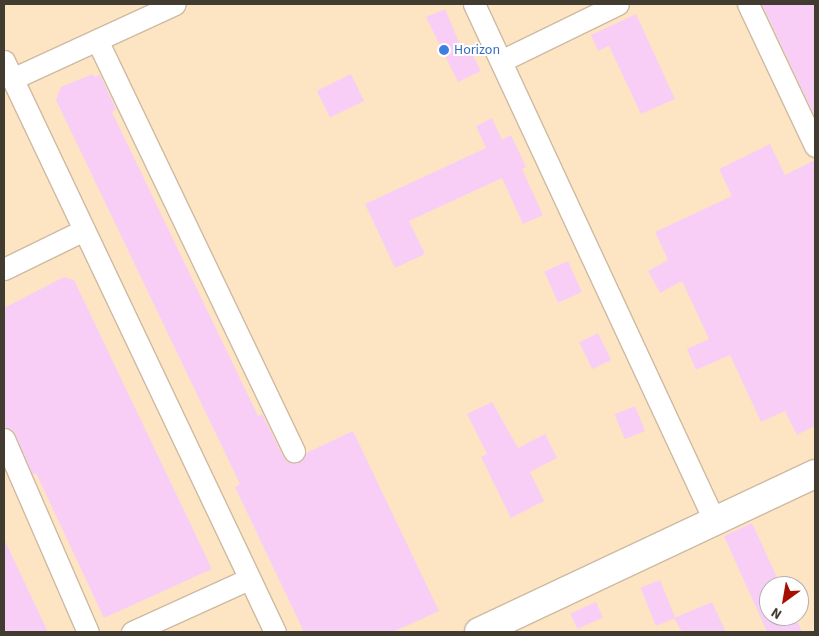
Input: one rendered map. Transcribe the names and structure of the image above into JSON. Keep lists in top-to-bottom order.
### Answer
{
  "places": ["Horizon"],
  "north": "bottom left"
}
